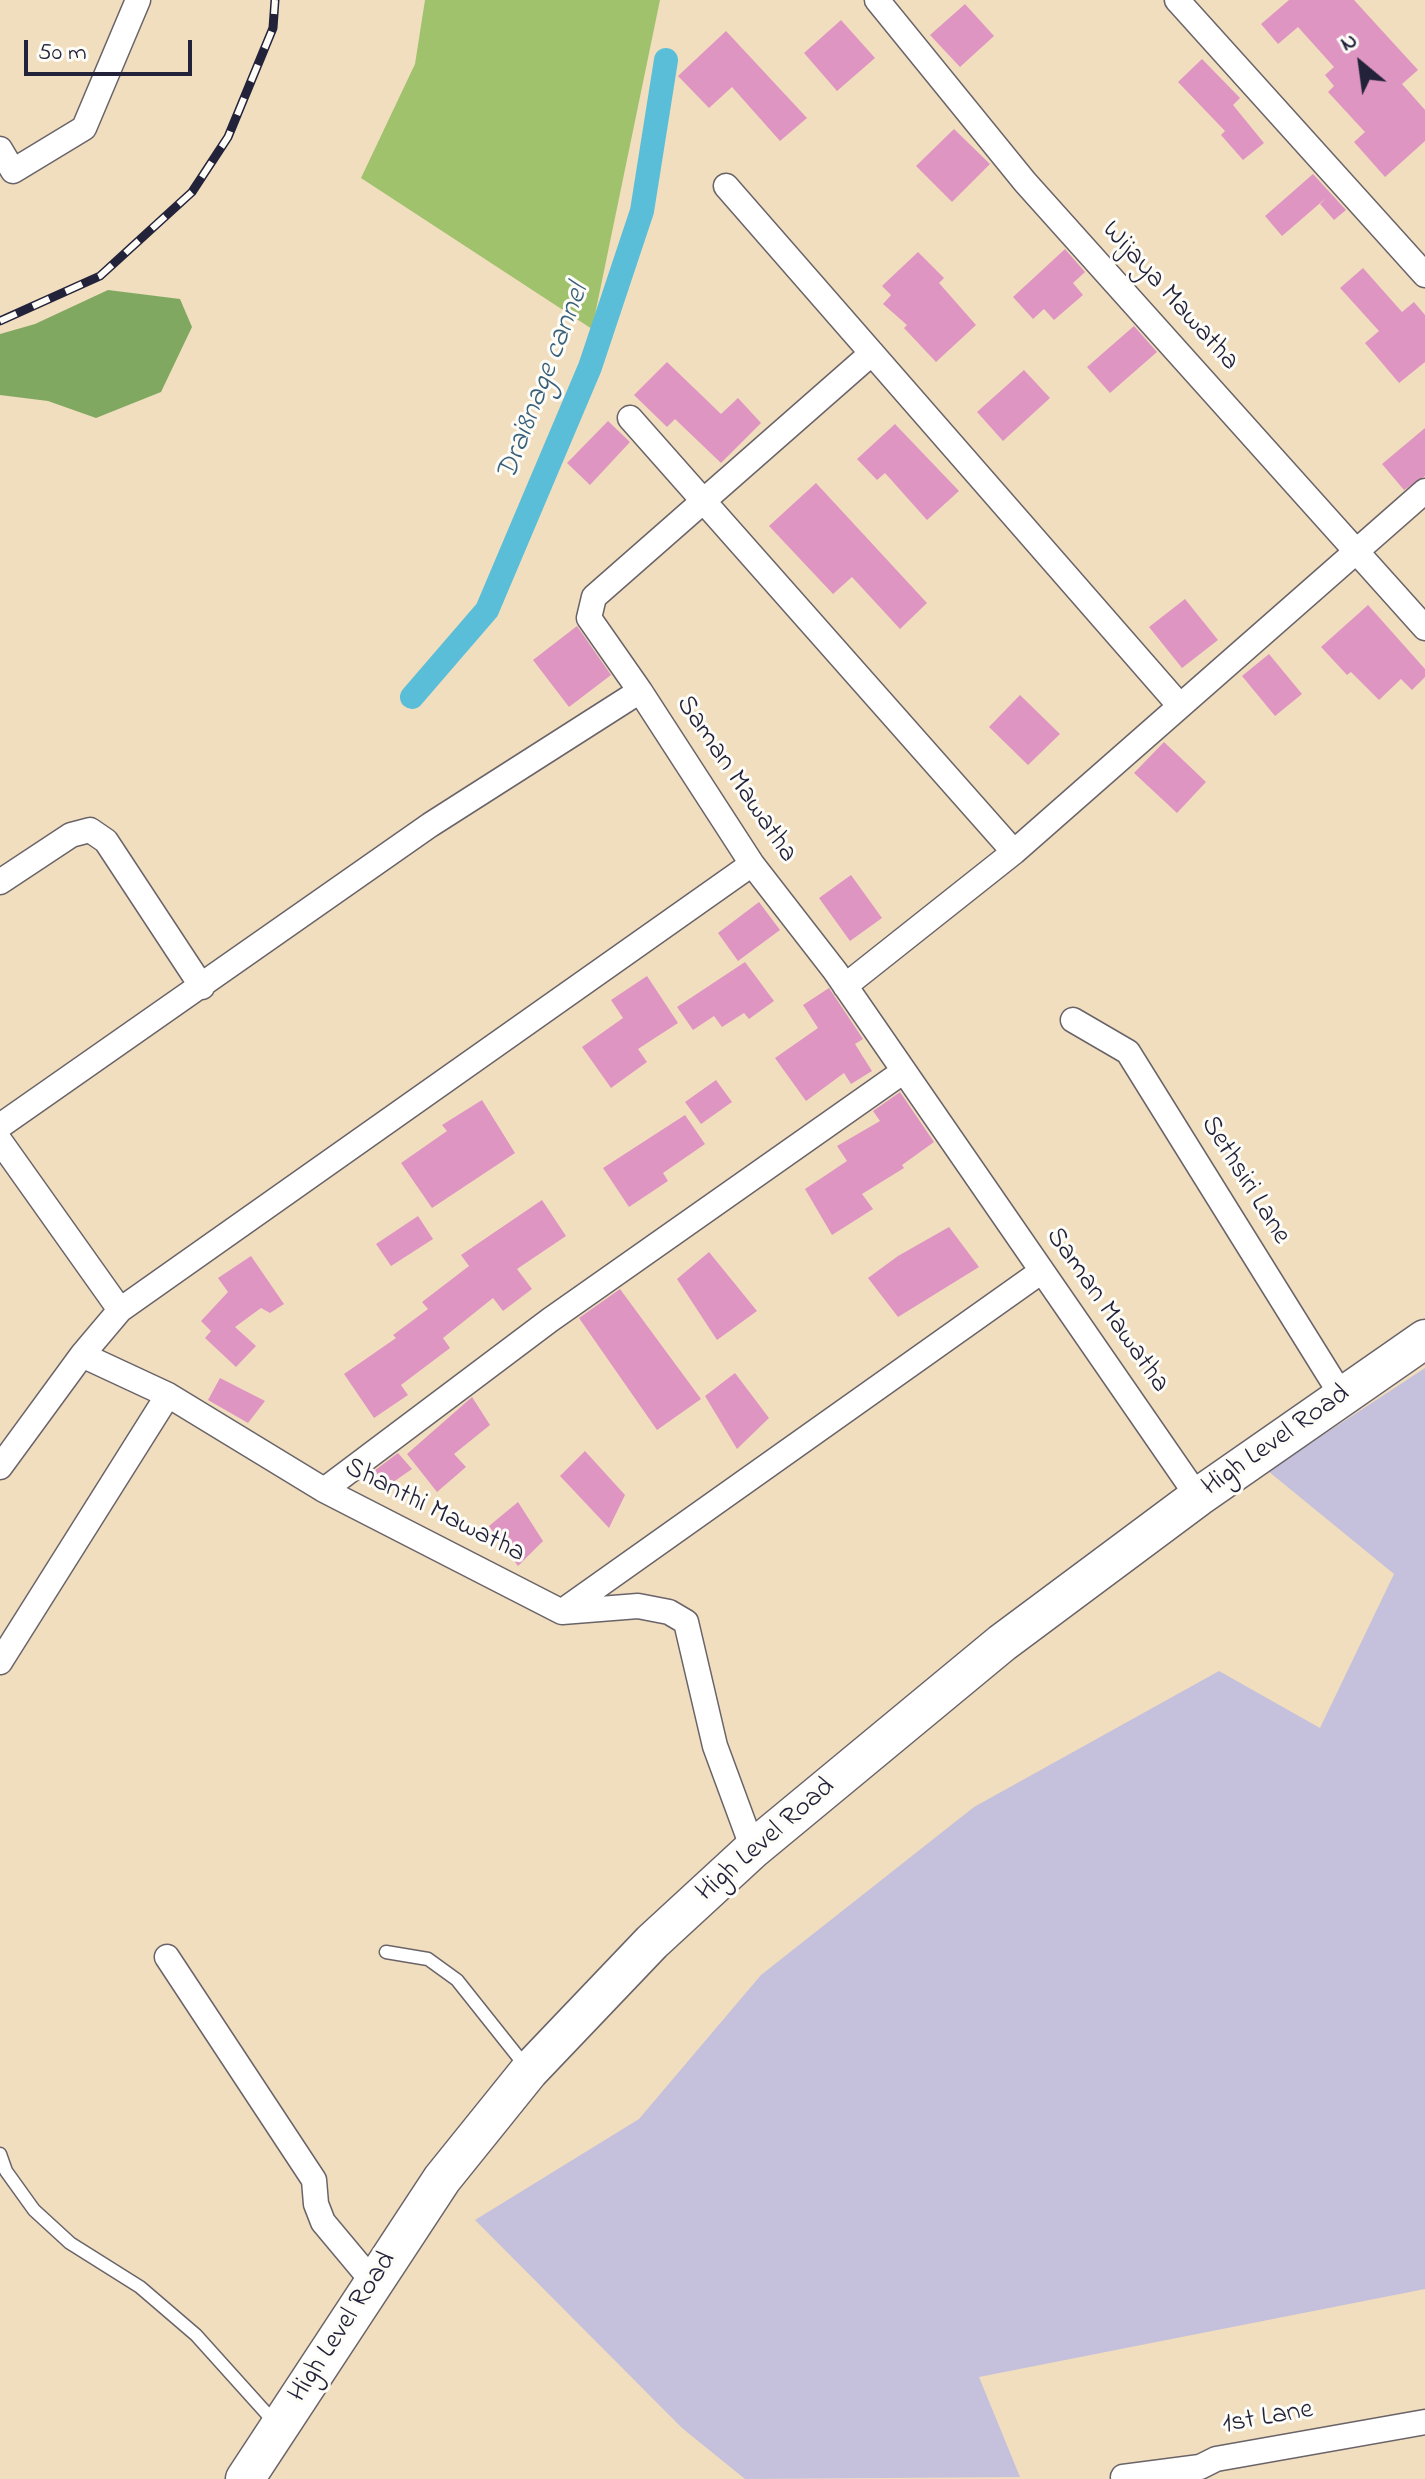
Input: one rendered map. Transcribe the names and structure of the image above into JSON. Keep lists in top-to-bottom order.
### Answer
{
  "streets": {
    "highway": ["High Level Road"],
    "street": [
      "Wijaya Mawatha",
      "Saman Mawatha",
      "Sethsiri Lane",
      "Shanthi Mawatha",
      "1st Lane"
    ]
  },
  "crossings": [
    ["Saman Mawatha", "High Level Road"],
    ["Sethsiri Lane", "High Level Road"]
  ],
  "water": ["Drai8nage cannel"],
  "scale_bar": "50 m",
  "north": "top left"
}
